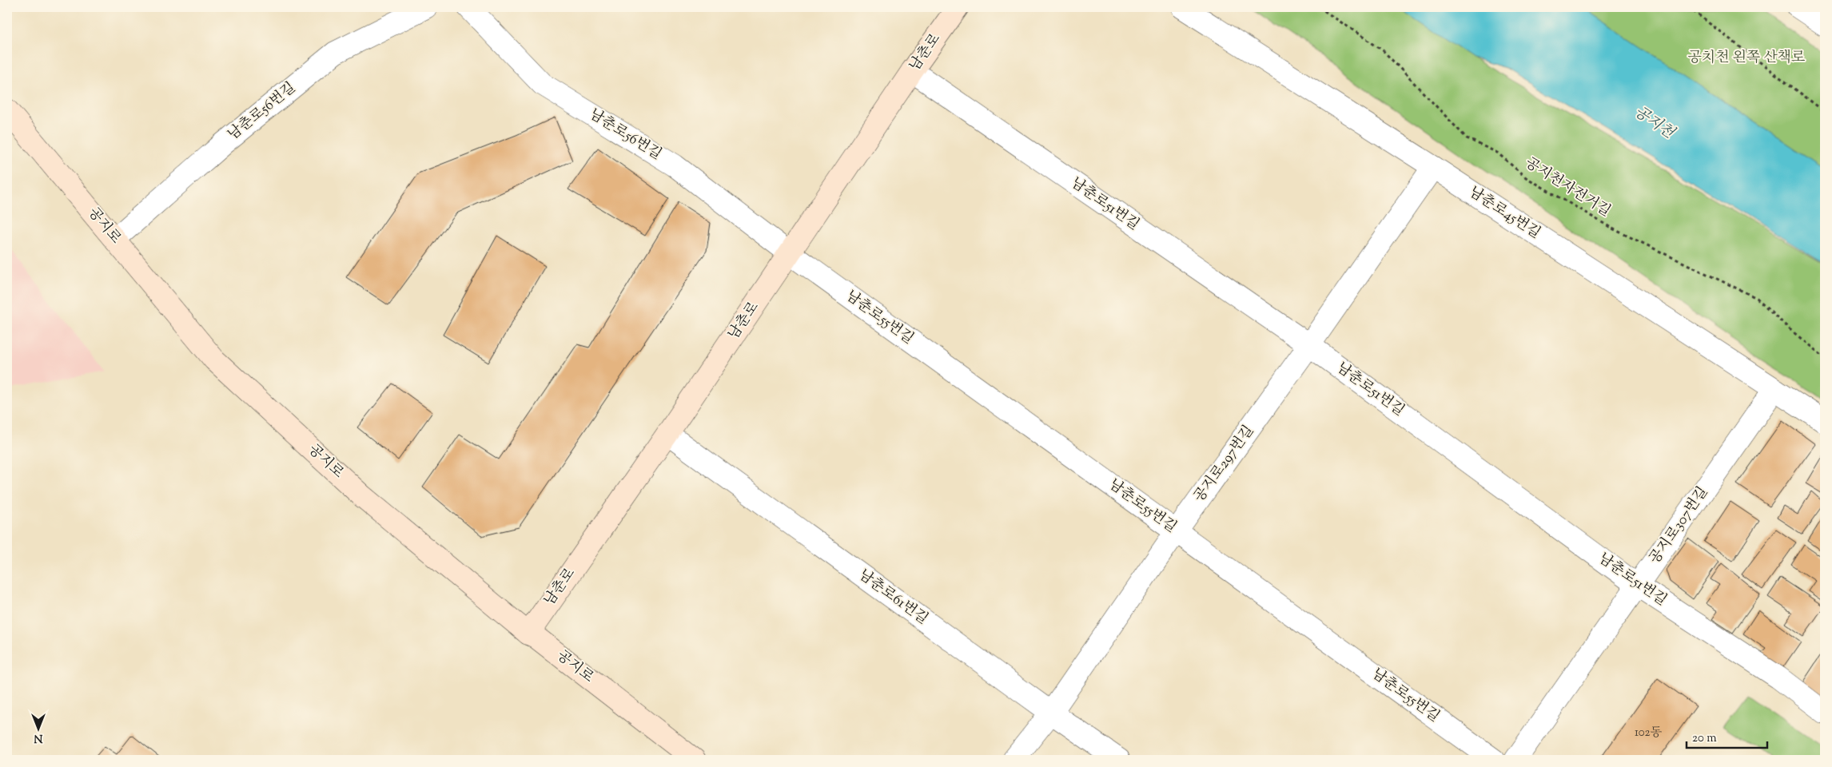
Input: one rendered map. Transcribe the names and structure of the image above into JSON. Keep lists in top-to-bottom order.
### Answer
{
  "streets": {
    "street": [
      "남춘로",
      "남춘로56번길",
      "남춘로51번길",
      "남춘로45번길",
      "공지로",
      "남춘로55번길",
      "공지로297번길",
      "공지로307번길",
      "남춘로61번길"
    ],
    "path": ["공지천자전거길"]
  },
  "crossings": [
    ["남춘로", "남춘로56번길"],
    ["남춘로", "남춘로51번길"],
    ["남춘로", "공지로"],
    ["남춘로", "남춘로55번길"],
    ["남춘로", "남춘로61번길"],
    ["남춘로56번길", "공지로"],
    ["남춘로56번길", "남춘로55번길"],
    ["남춘로51번길", "공지로297번길"],
    ["남춘로51번길", "공지로307번길"],
    ["남춘로45번길", "공지로297번길"],
    ["남춘로45번길", "공지로307번길"],
    ["남춘로55번길", "공지로297번길"],
    ["공지로297번길", "남춘로61번길"]
  ],
  "water": ["공지천"],
  "parks": ["공치천 왼쪽 산책로"],
  "house_numbers": ["102동"],
  "scale_bar": "20 m",
  "north": "bottom"
}
